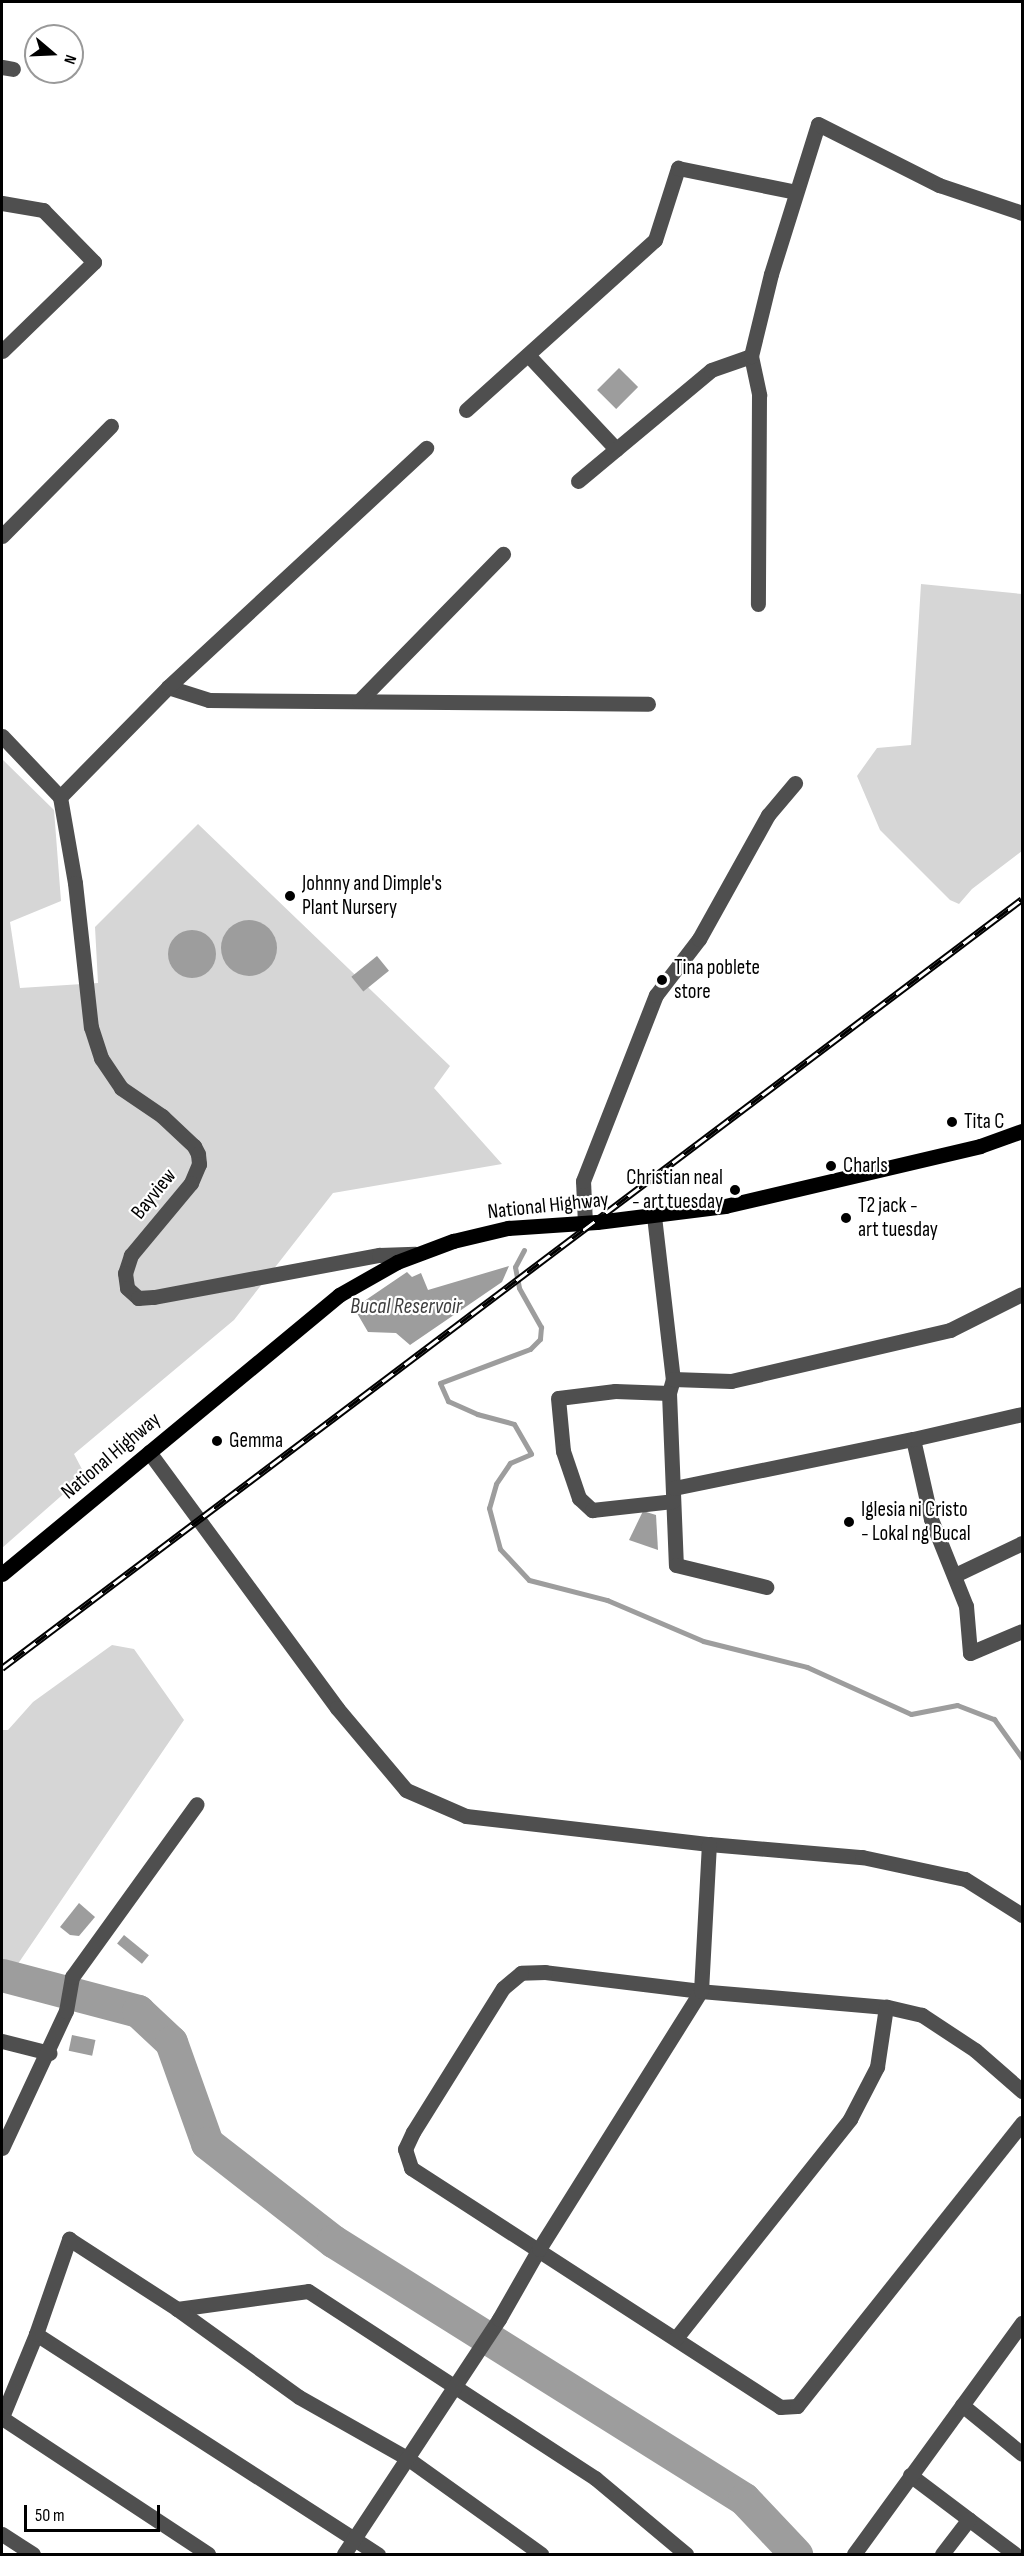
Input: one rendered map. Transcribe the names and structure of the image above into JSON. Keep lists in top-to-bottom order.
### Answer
{
  "streets": {
    "main road": ["National Highway"],
    "street": ["Bayview"]
  },
  "crossings": [
    ["Bayview", "National Highway"]
  ],
  "water": ["Bucal Reservoir"],
  "places": [
    "Johnny and Dimple's Plant Nursery",
    "Tina poblete store",
    "Tita C",
    "Charls",
    "Christian neal - art tuesday",
    "T2 jack - art tuesday",
    "Gemma",
    "Iglesia ni Cristo - Lokal ng Bucal"
  ],
  "scale_bar": "50 m",
  "north": "right"
}
